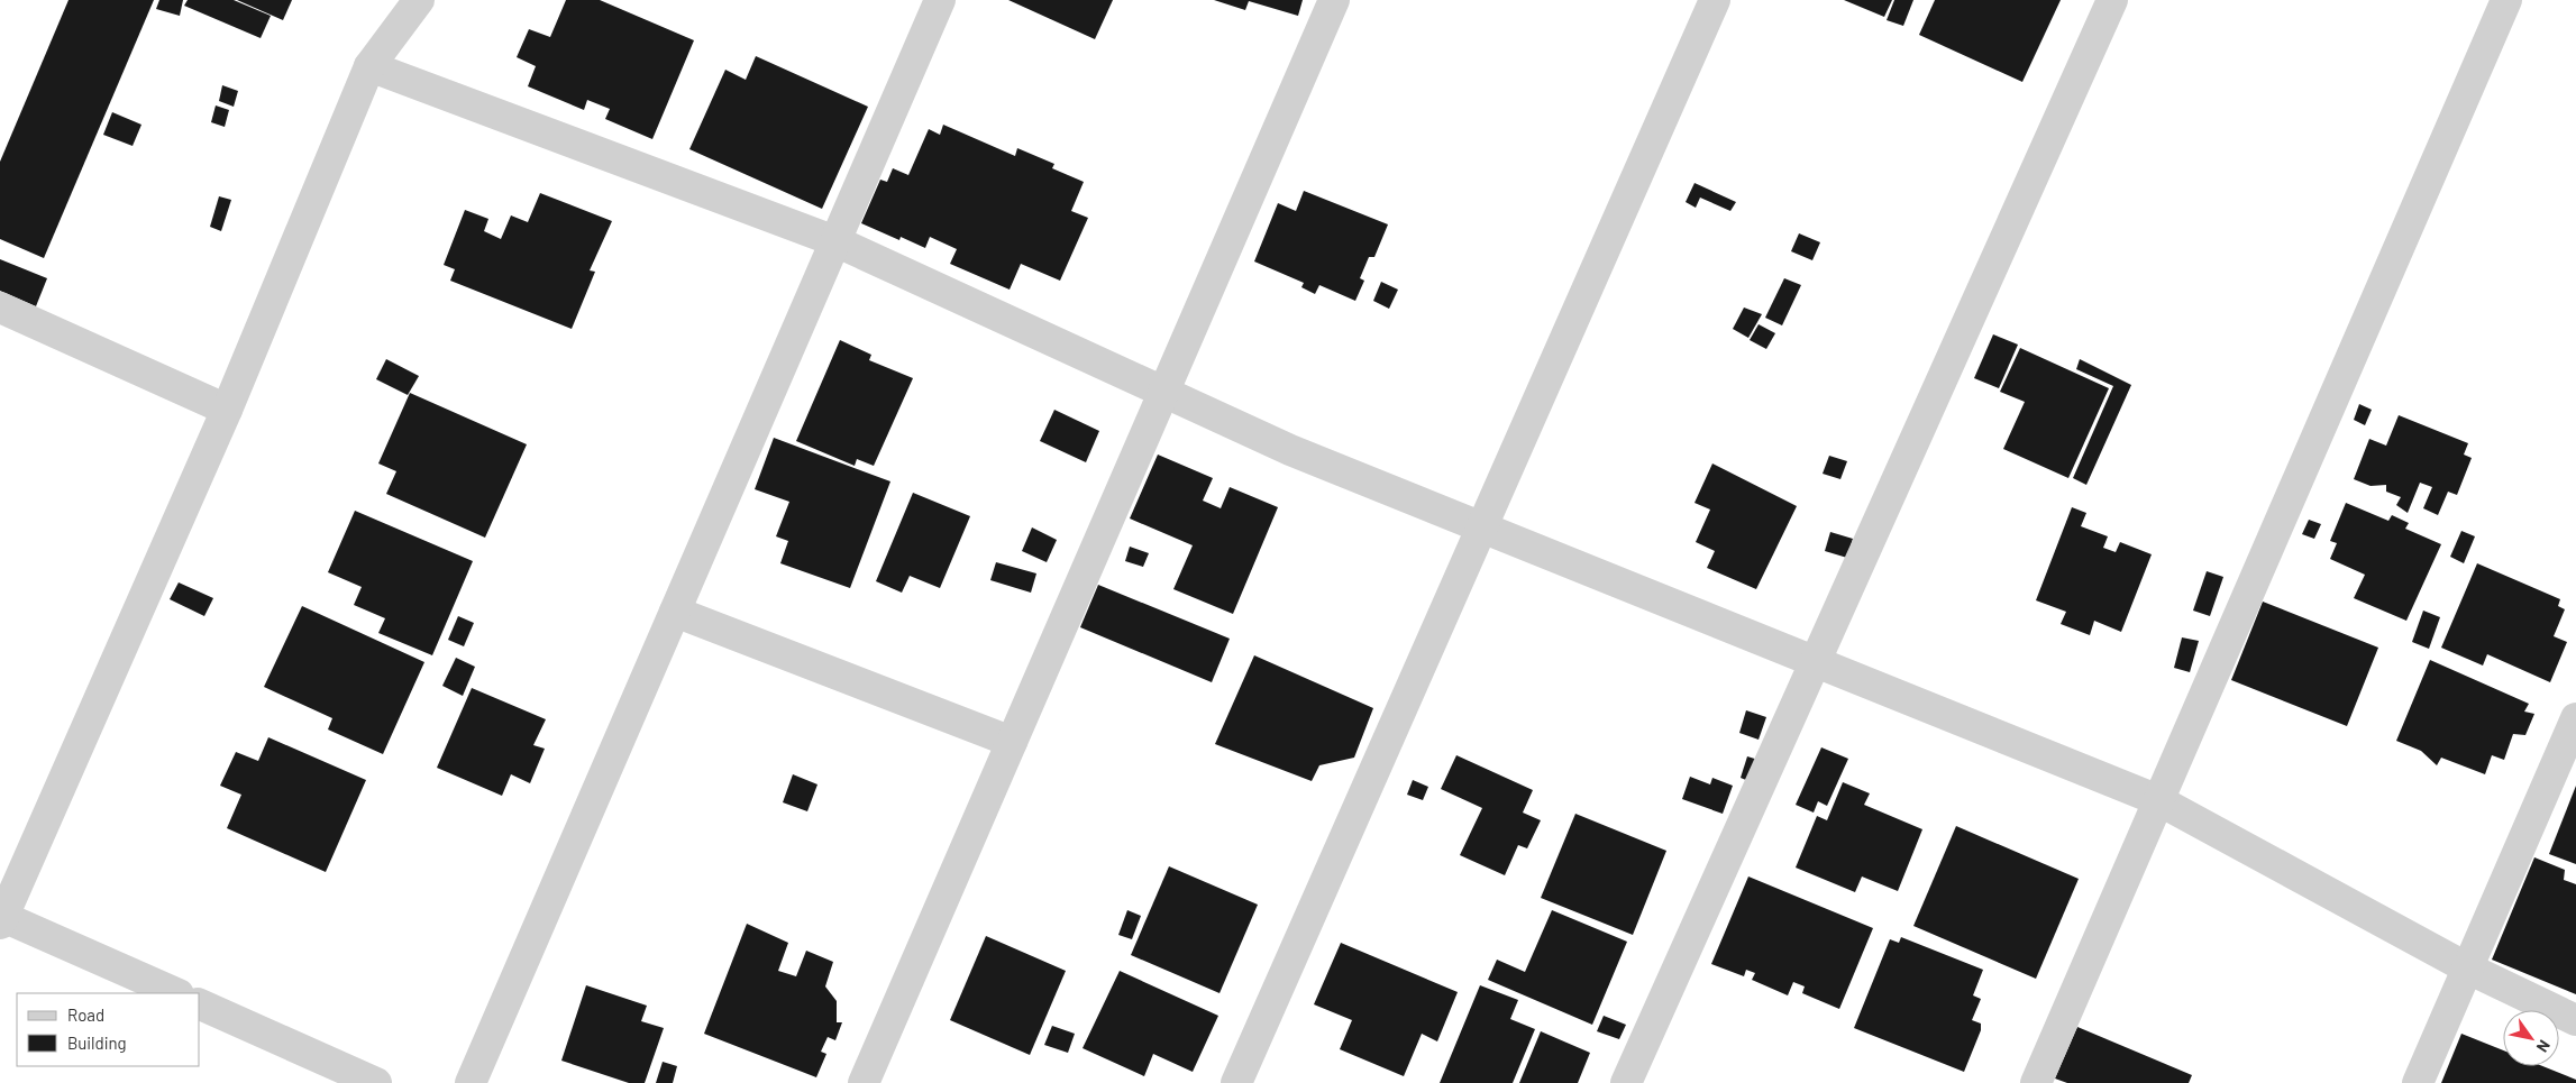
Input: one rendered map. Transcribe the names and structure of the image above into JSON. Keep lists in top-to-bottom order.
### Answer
{
  "legend": ["Road", "Building"],
  "north": "bottom right"
}
